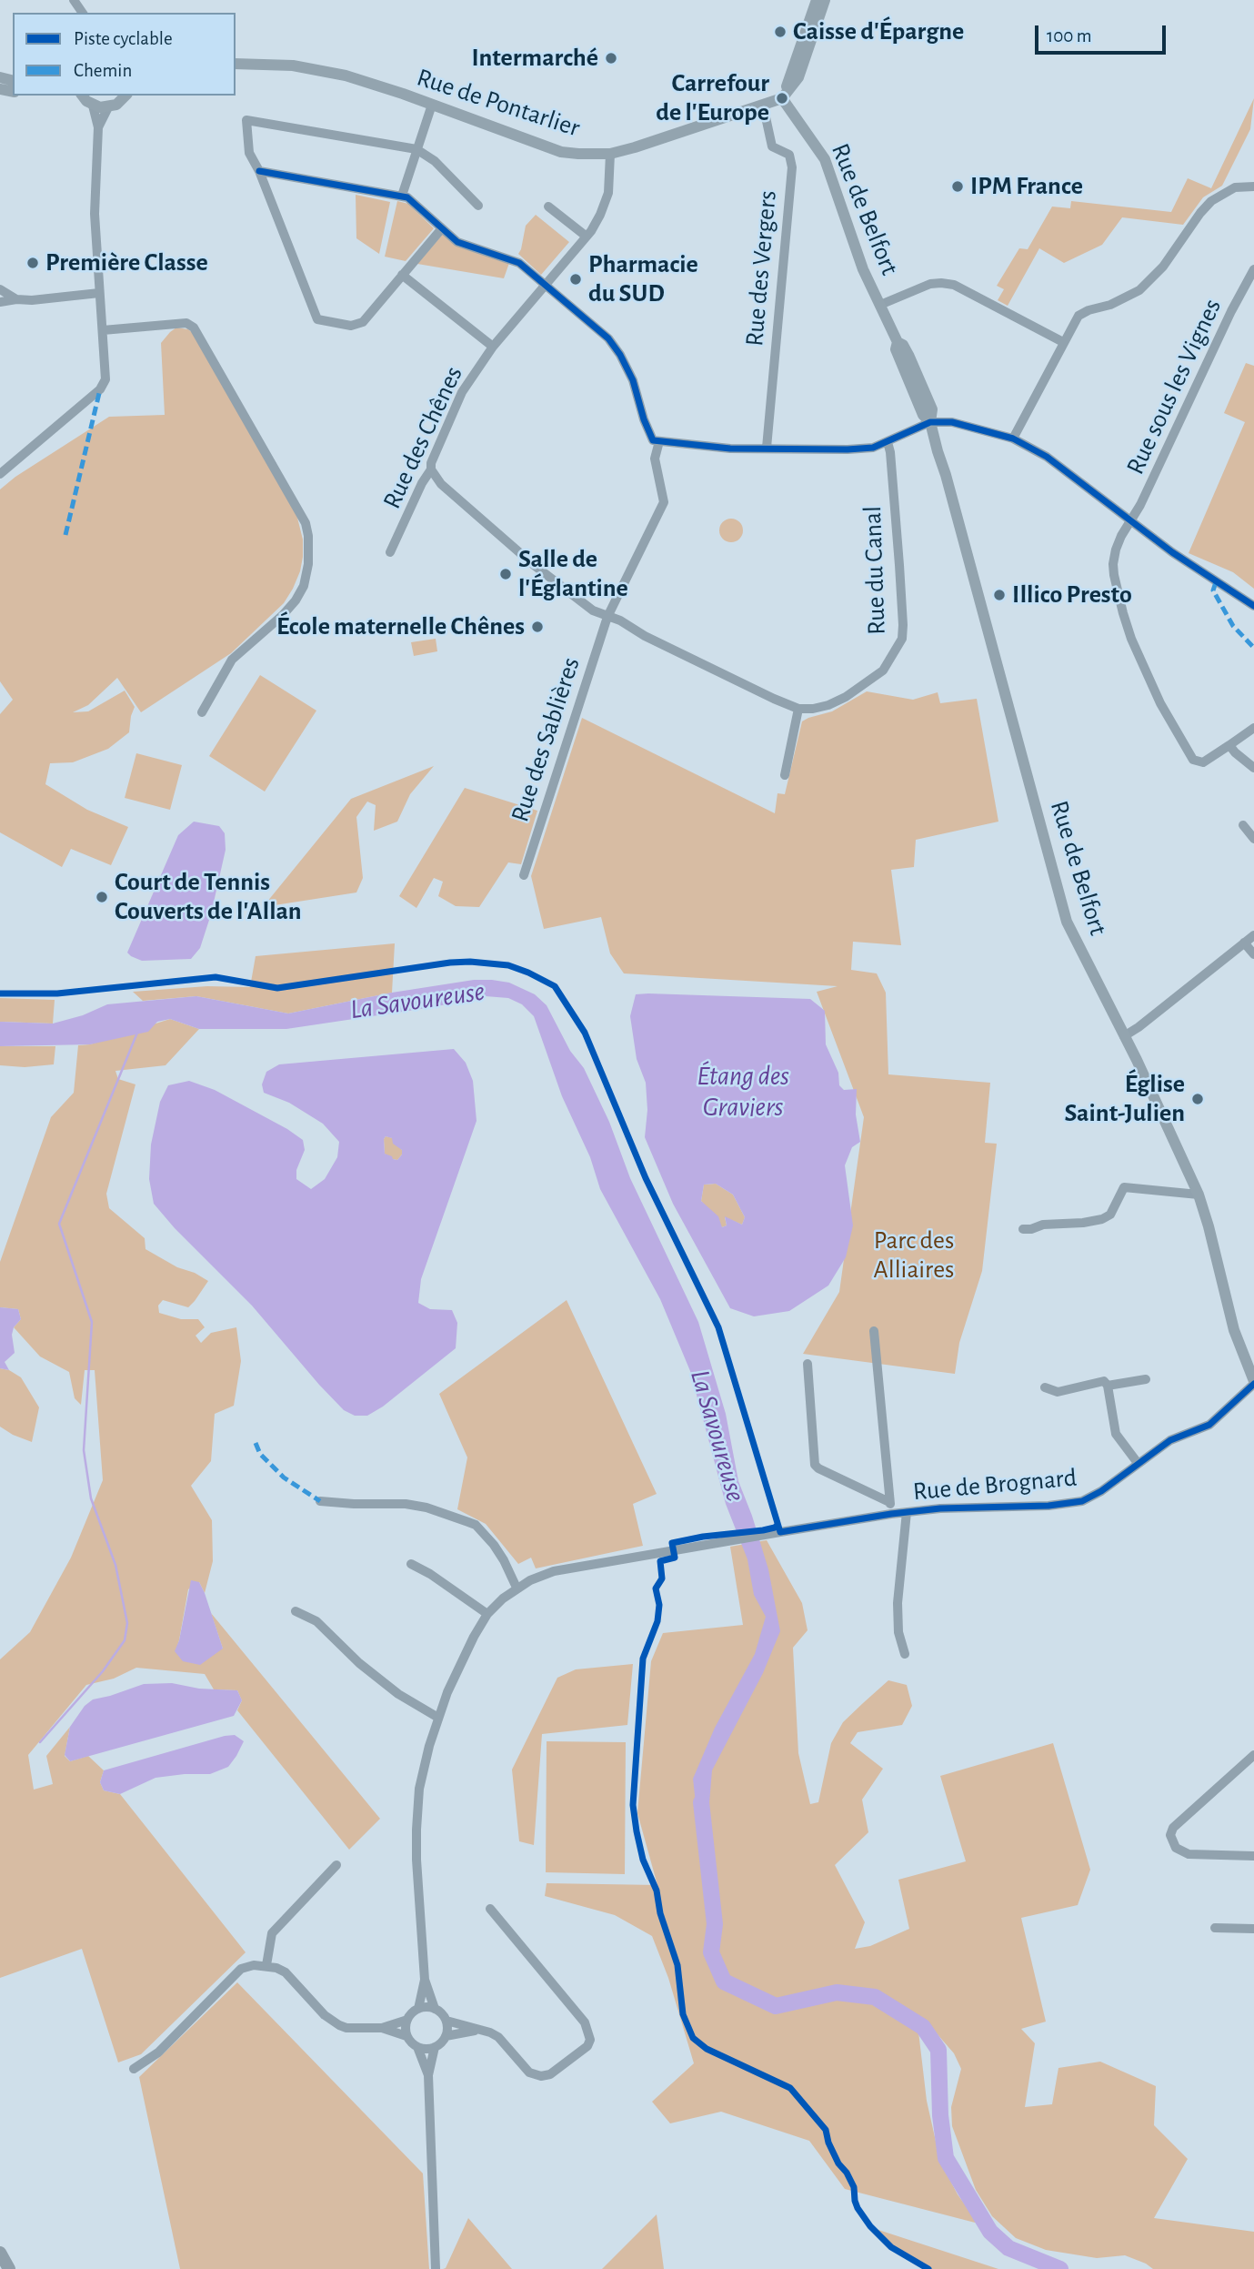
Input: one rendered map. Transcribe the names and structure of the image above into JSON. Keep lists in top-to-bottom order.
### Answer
{
  "streets": {
    "main road": ["Rue de Pontarlier", "Rue de Belfort"],
    "street": [
      "Rue des Vergers",
      "Rue sous les Vignes",
      "Rue des Chênes",
      "Rue du Canal",
      "Rue des Sablières",
      "Rue de Brognard"
    ]
  },
  "crossings": [
    ["Rue de Pontarlier", "Rue de Belfort"],
    ["Rue de Pontarlier", "Rue des Vergers"],
    ["Rue de Pontarlier", "Rue des Chênes"],
    ["Rue de Belfort", "Rue de Brognard"]
  ],
  "water": ["La Savoureuse", "Étang des Graviers"],
  "parks": ["Parc des Alliaires"],
  "places": [
    "Caisse d'Épargne",
    "Intermarché",
    "Carrefour de l'Europe",
    "IPM France",
    "Première Classe",
    "Pharmacie du SUD",
    "Salle de l'Églantine",
    "Illico Presto",
    "École maternelle Chênes",
    "Court de Tennis Couverts de l'Allan",
    "Église Saint-Julien"
  ],
  "legend": ["Piste cyclable", "Chemin"],
  "scale_bar": "100 m"
}
